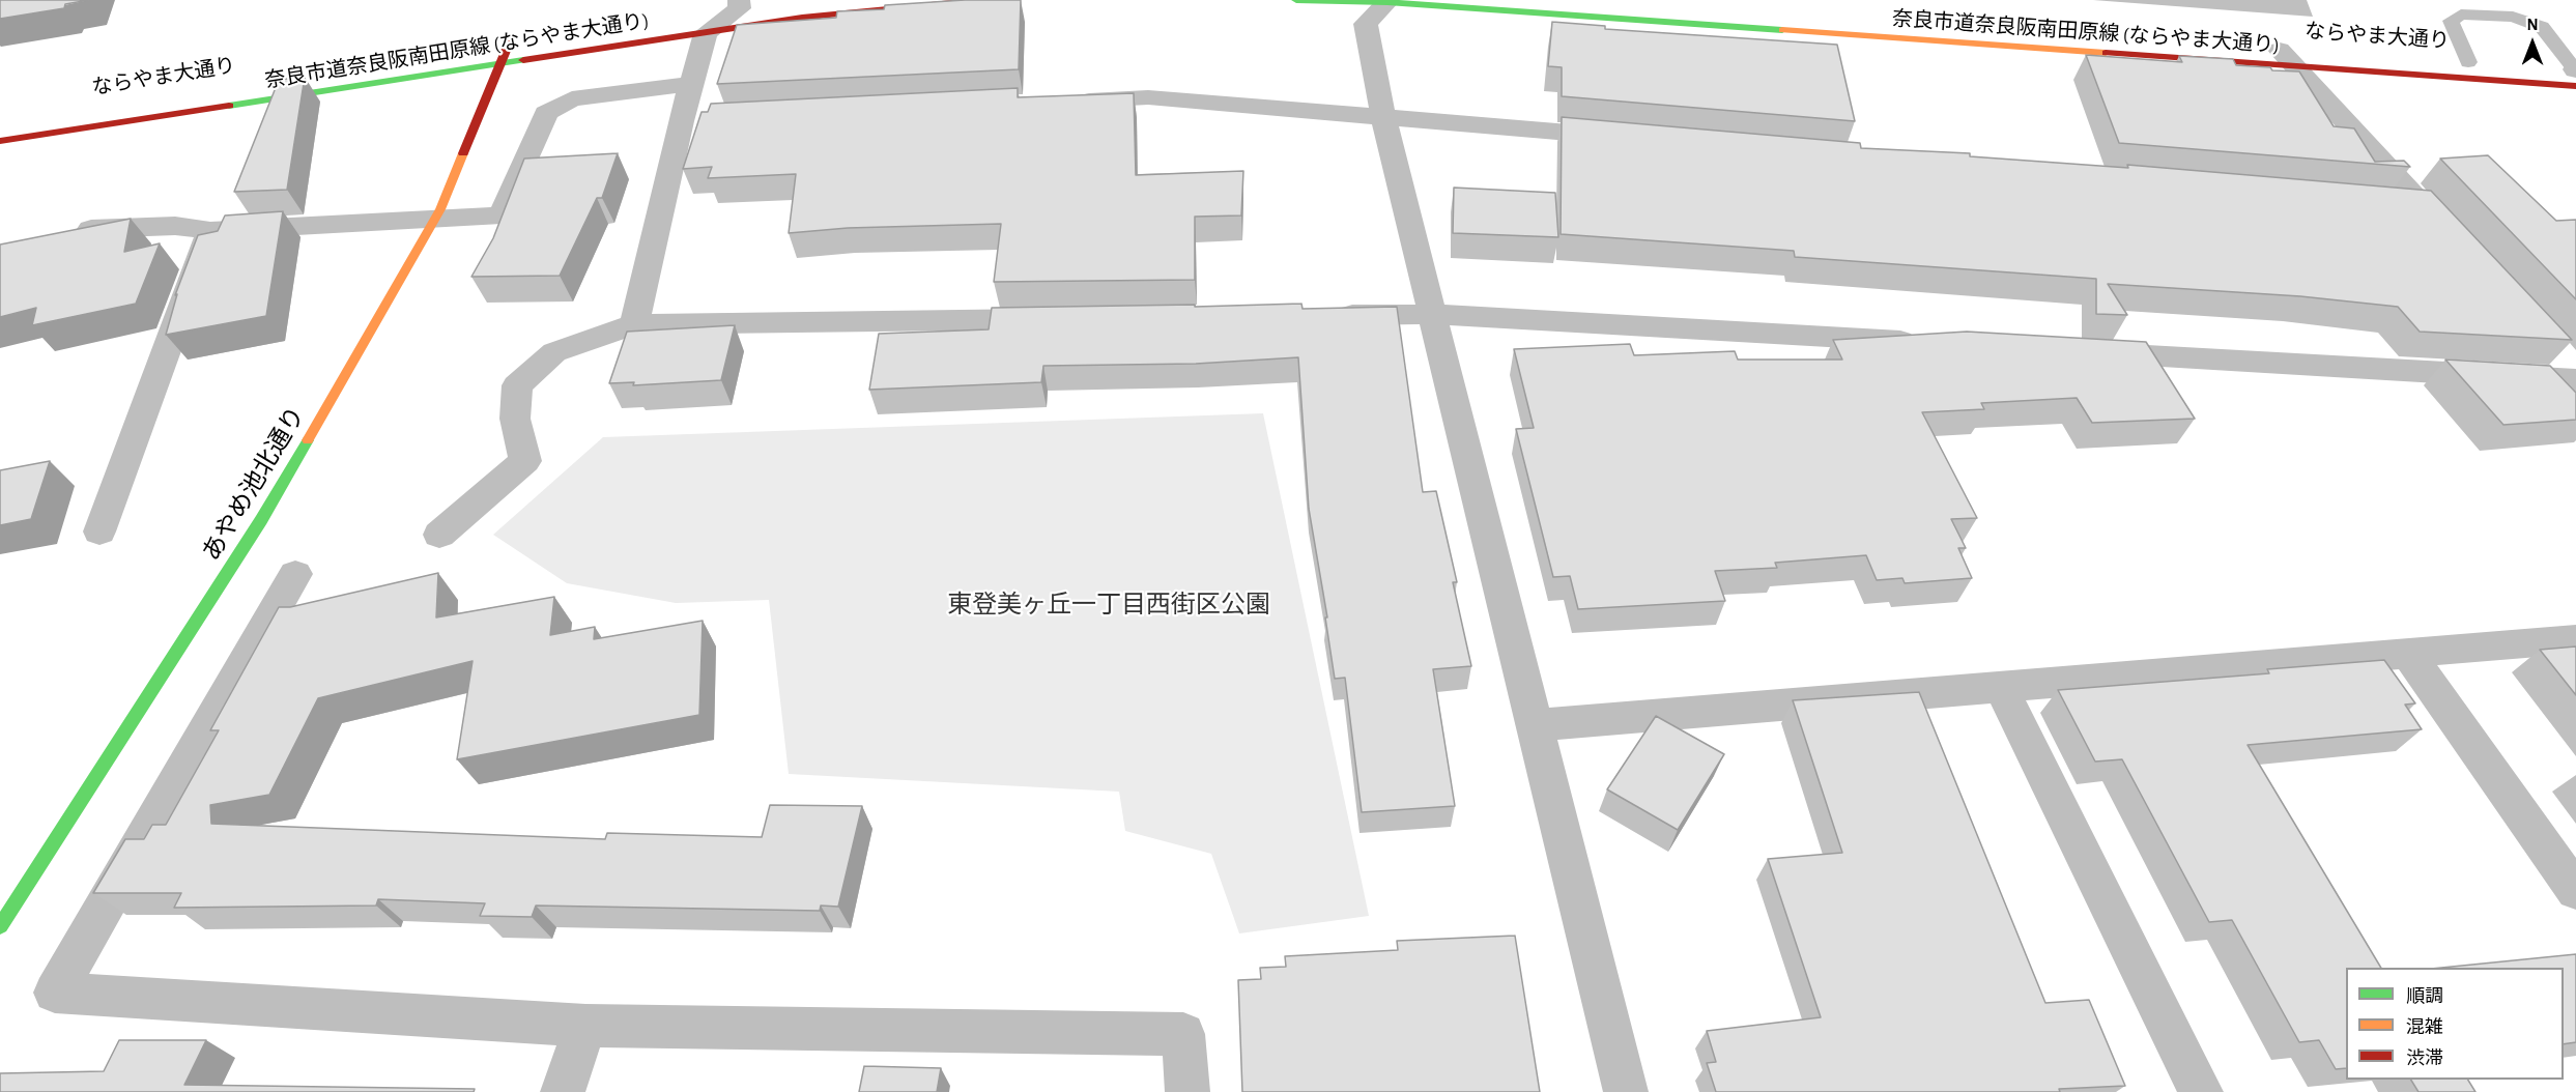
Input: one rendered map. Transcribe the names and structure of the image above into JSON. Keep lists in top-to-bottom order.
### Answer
{
  "streets": {
    "street": ["奈良市道奈良阪南田原線 (ならやま大通り)", "あやめ池北通り"]
  },
  "crossings": [
    ["奈良市道奈良阪南田原線 (ならやま大通り)", "あやめ池北通り"]
  ],
  "parks": ["東登美ヶ丘一丁目西街区公園"],
  "legend": ["順調", "混雑", "渋滞"],
  "north": "top"
}
